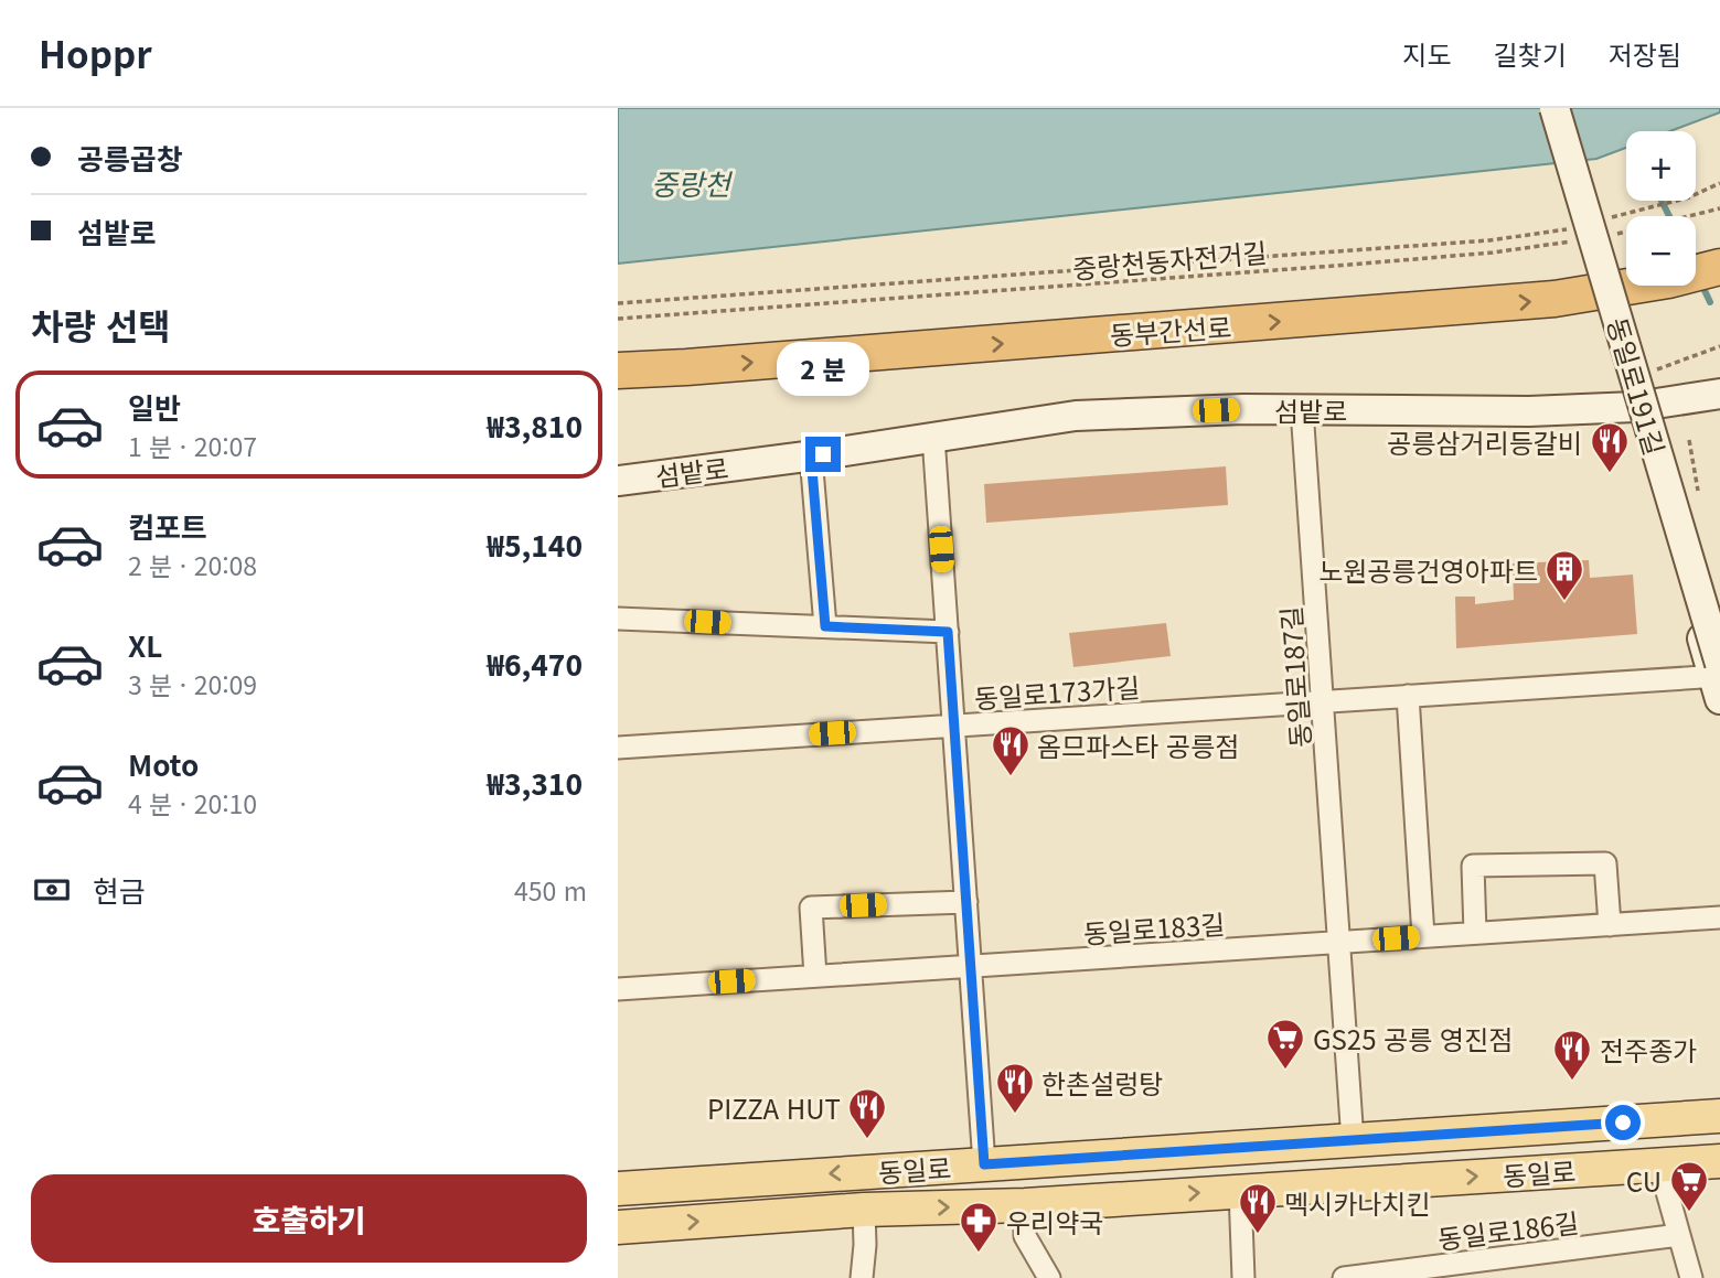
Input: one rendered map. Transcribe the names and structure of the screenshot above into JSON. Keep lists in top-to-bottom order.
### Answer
{
  "streets": {
    "highway": ["동부간선로"],
    "main road": ["동일로191길", "섬밭로", "동일로"],
    "street": [
      "동일로187길",
      "동일로173가길",
      "동일로183길",
      "동일로186길"
    ],
    "path": ["중랑천동자전거길"]
  },
  "crossings": [
    ["동일로191길", "섬밭로"],
    ["동일로191길", "동일로173가길"],
    ["섬밭로", "동일로187길"],
    ["동일로187길", "동일로173가길"],
    ["동일로187길", "동일로183길"],
    ["동일로187길", "동일로"]
  ],
  "one_way": ["동부간선로"],
  "water": ["중랑천"],
  "places": {
    "restaurant": [
      "공릉삼거리등갈비",
      "옴므파스타 공릉점",
      "전주종가",
      "한촌설렁탕",
      "PIZZA HUT",
      "멕시카나치킨"
    ],
    "building": ["노원공릉건영아파트"],
    "supermarket": ["GS25 공릉 영진점", "CU"],
    "pharmacy": ["우리약국"]
  },
  "page": {
    "header": "Hoppr",
    "nav": ["지도", "길찾기", "저장됨"],
    "banner": ["공릉곱창", "섬밭로"],
    "map_buttons": ["+", "−"],
    "heading": "차량 선택",
    "bubble": "2 분",
    "list": [
      {
        "name": "일반",
        "note": "1 분 · 20:07",
        "value": "₩3,810"
      },
      {
        "name": "컴포트",
        "note": "2 분 · 20:08",
        "value": "₩5,140"
      },
      {
        "name": "XL",
        "note": "3 분 · 20:09",
        "value": "₩6,470"
      },
      {
        "name": "Moto",
        "note": "4 분 · 20:10",
        "value": "₩3,310"
      }
    ],
    "pay": ["현금", "450 m"],
    "buttons": "호출하기"
  }
}
